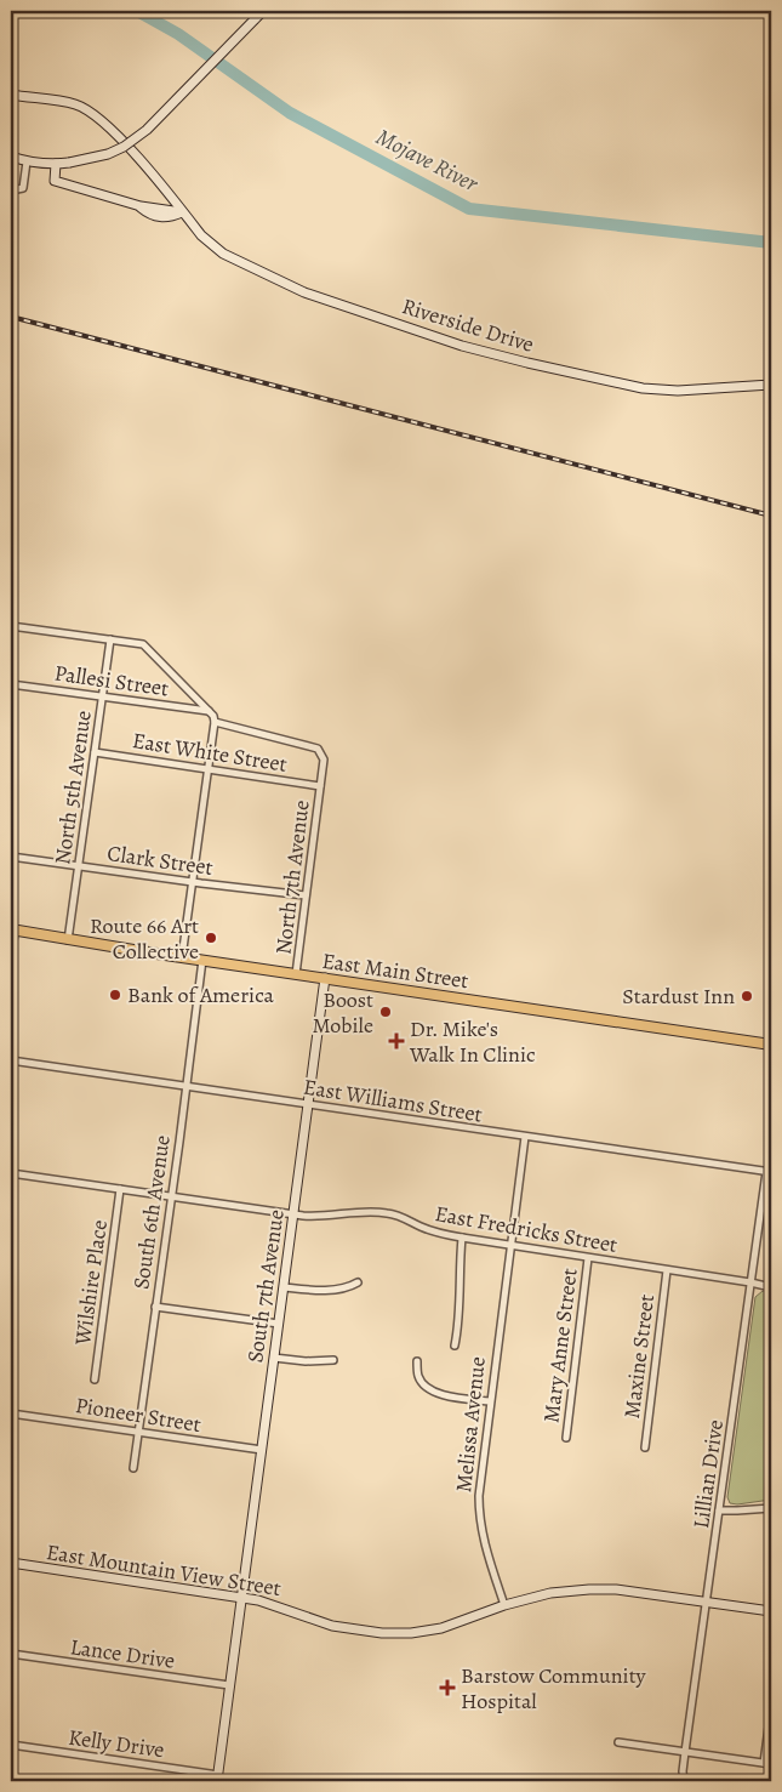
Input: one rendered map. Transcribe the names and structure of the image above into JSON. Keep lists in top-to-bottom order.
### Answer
{
  "streets": {
    "main road": ["East Main Street"],
    "street": [
      "Riverside Drive",
      "Pallesi Street",
      "East White Street",
      "North 5th Avenue",
      "Clark Street",
      "North 7th Avenue",
      "East Williams Street",
      "South 6th Avenue",
      "East Fredricks Street",
      "Wilshire Place",
      "South 7th Avenue",
      "Mary Anne Street",
      "Maxine Street",
      "Pioneer Street",
      "Melissa Avenue",
      "Lillian Drive",
      "East Mountain View Street",
      "Lance Drive",
      "Kelly Drive"
    ]
  },
  "crossings": [
    ["Pallesi Street", "North 5th Avenue"],
    ["East White Street", "North 5th Avenue"],
    ["East White Street", "North 7th Avenue"],
    ["North 5th Avenue", "Clark Street"],
    ["North 5th Avenue", "East Main Street"],
    ["Clark Street", "North 7th Avenue"],
    ["North 7th Avenue", "East Main Street"],
    ["East Main Street", "South 6th Avenue"],
    ["East Main Street", "South 7th Avenue"],
    ["East Williams Street", "South 6th Avenue"],
    ["East Williams Street", "South 7th Avenue"],
    ["East Williams Street", "Melissa Avenue"],
    ["East Williams Street", "Lillian Drive"],
    ["South 6th Avenue", "East Fredricks Street"],
    ["South 6th Avenue", "Pioneer Street"],
    ["East Fredricks Street", "Wilshire Place"],
    ["East Fredricks Street", "South 7th Avenue"],
    ["East Fredricks Street", "Mary Anne Street"],
    ["East Fredricks Street", "Maxine Street"],
    ["East Fredricks Street", "Melissa Avenue"],
    ["East Fredricks Street", "Lillian Drive"],
    ["South 7th Avenue", "Pioneer Street"],
    ["South 7th Avenue", "East Mountain View Street"],
    ["South 7th Avenue", "Lance Drive"],
    ["South 7th Avenue", "Kelly Drive"],
    ["Melissa Avenue", "East Mountain View Street"],
    ["Lillian Drive", "East Mountain View Street"]
  ],
  "water": ["Mojave River"],
  "places": {
    "other": [
      "Route 66 Art Collective",
      "Bank of America",
      "Stardust Inn",
      "Boost Mobile"
    ],
    "health": ["Dr. Mike's Walk In Clinic", "Barstow Community Hospital"]
  }
}
